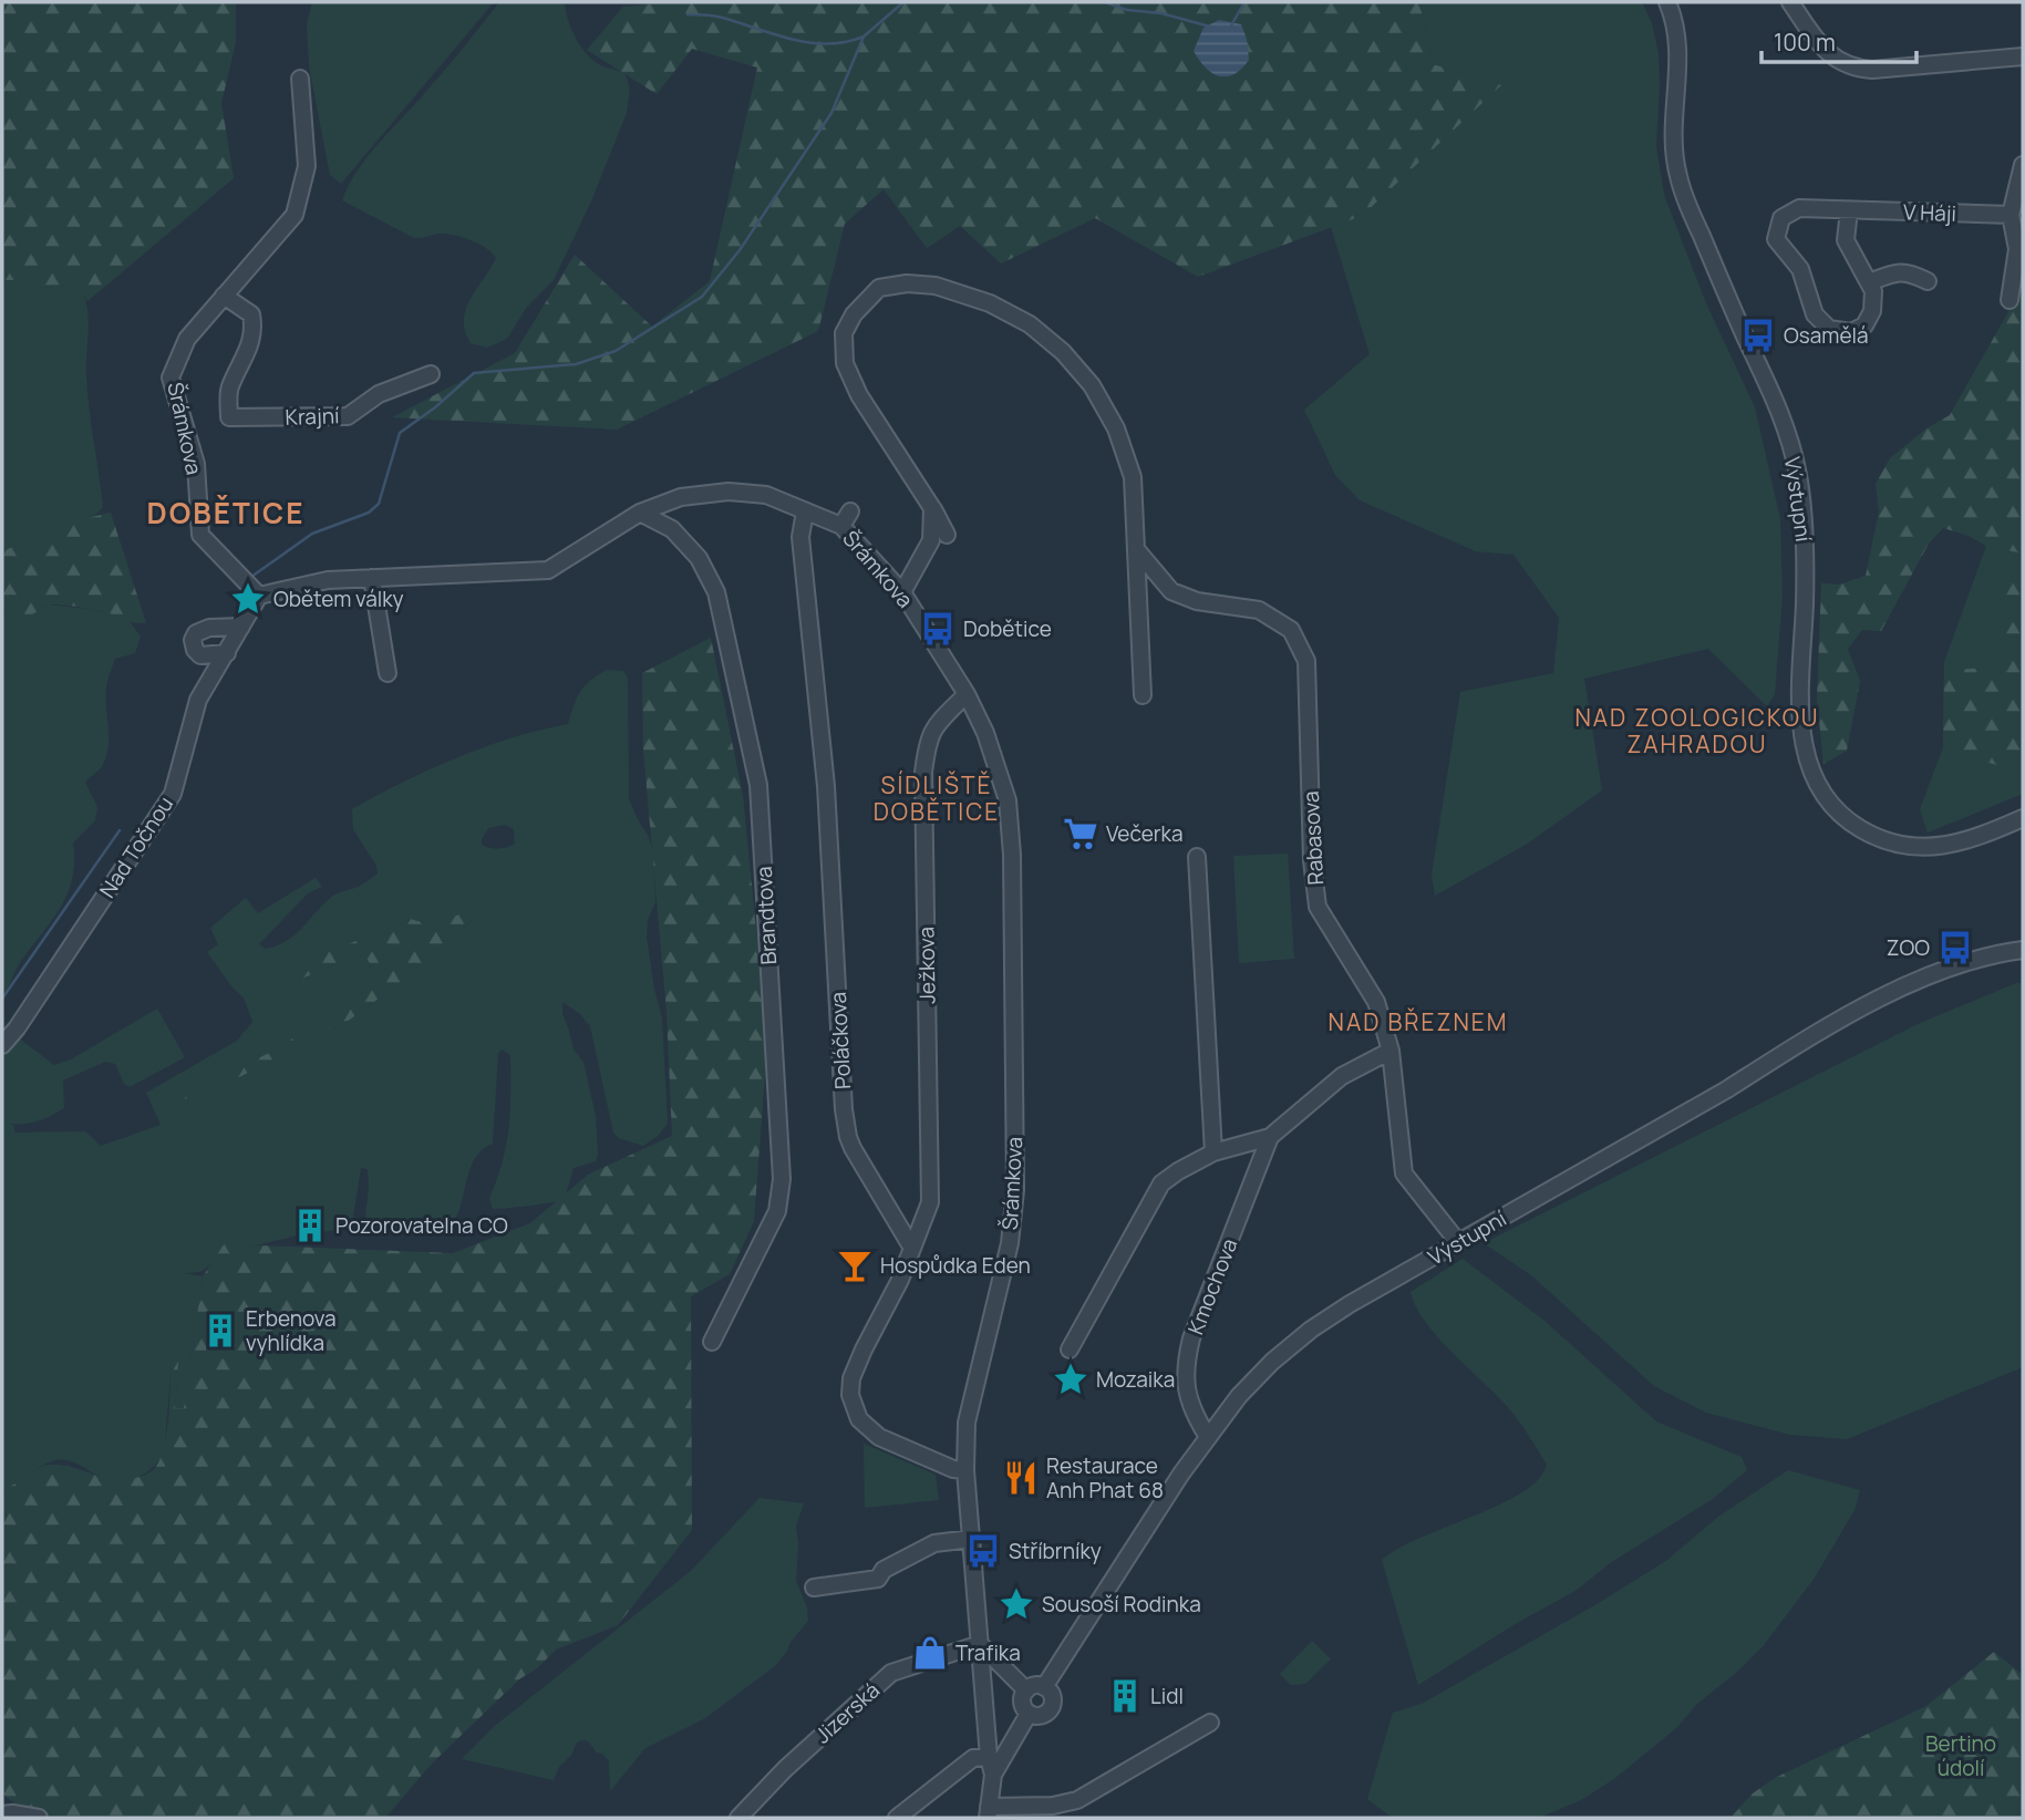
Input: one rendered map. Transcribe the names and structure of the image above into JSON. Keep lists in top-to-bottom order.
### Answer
{
  "streets": {
    "street": [
      "V Háji",
      "Krajní",
      "Šrámkova",
      "Výstupní",
      "Rabasova",
      "Nad Točnou",
      "Brandtova",
      "Ježkova",
      "Poláčkova",
      "Kmochova",
      "Jizerská"
    ]
  },
  "crossings": [
    ["Krajní", "Šrámkova"],
    ["Šrámkova", "Nad Točnou"],
    ["Šrámkova", "Brandtova"],
    ["Šrámkova", "Ježkova"],
    ["Šrámkova", "Poláčkova"],
    ["Šrámkova", "Jizerská"],
    ["Výstupní", "Rabasova"],
    ["Výstupní", "Kmochova"],
    ["Rabasova", "Kmochova"],
    ["Ježkova", "Poláčkova"]
  ],
  "districts": [
    "DOBĚTICE",
    "NAD ZOOLOGICKOU ZAHRADOU",
    "SÍDLIŠTĚ DOBĚTICE",
    "NAD BŘEZNEM"
  ],
  "parks": ["Bertino údolí"],
  "places": {
    "bus stop": [
      "Osamělá",
      "Dobětice",
      "ZOO",
      "Stříbrníky"
    ],
    "place": ["Obětem války", "Mozaika", "Sousoší Rodinka"],
    "supermarket": ["Večerka"],
    "building": ["Pozorovatelna CO", "Erbenova vyhlídka", "Lidl"],
    "bar": ["Hospůdka Eden"],
    "restaurant": ["Restaurace Anh Phat 68"],
    "shop": ["Trafika"]
  },
  "scale_bar": "100 m"
}
